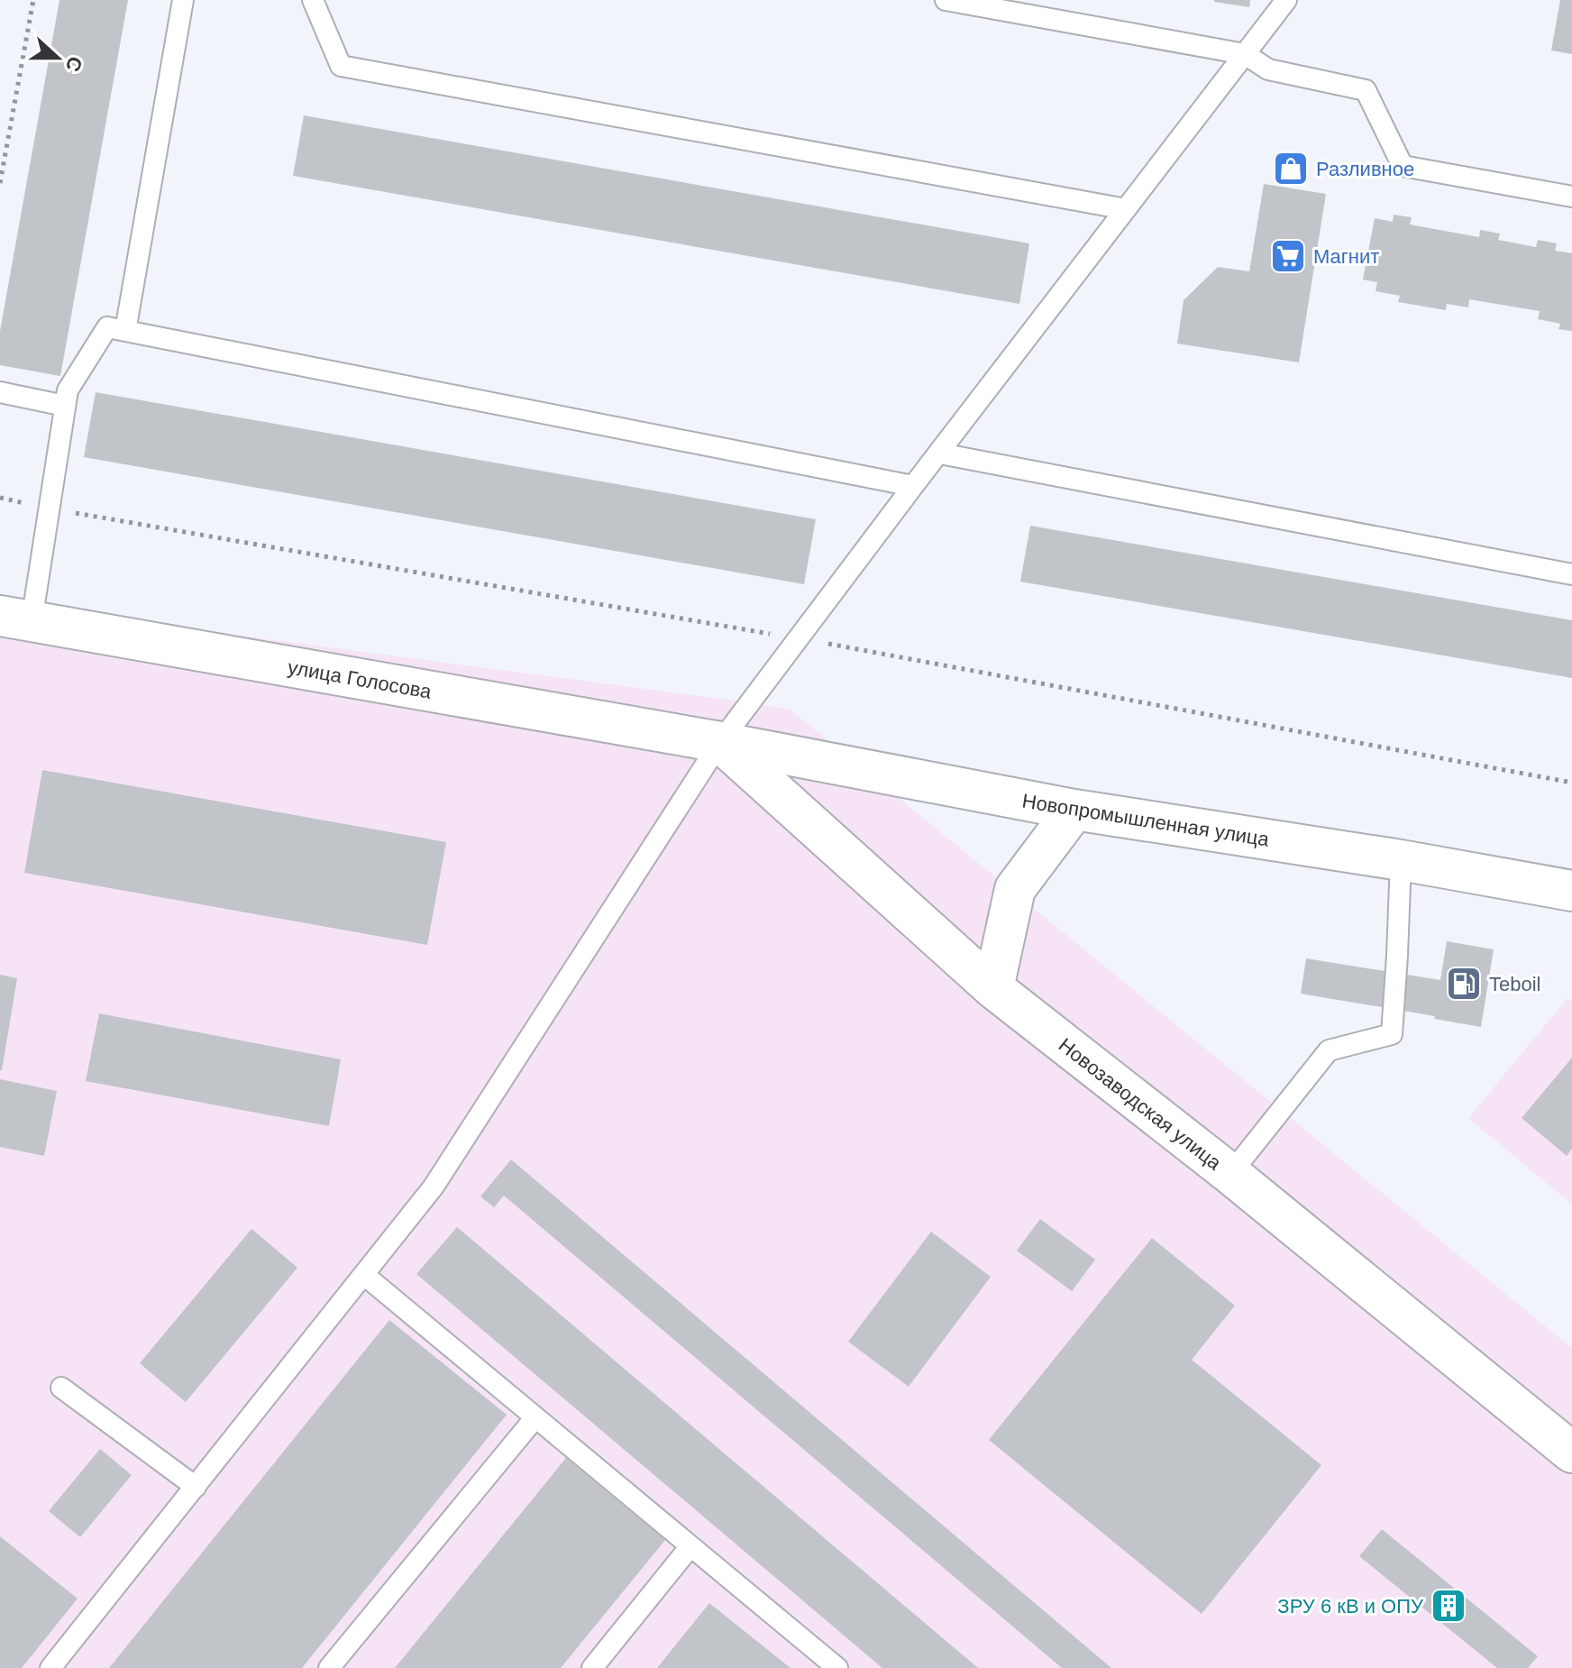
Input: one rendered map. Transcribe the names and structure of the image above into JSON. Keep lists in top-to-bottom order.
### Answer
{
  "streets": {
    "main road": ["улица Голосова", "Новопромышленная улица", "Новозаводская улица"]
  },
  "crossings": [
    ["улица Голосова", "Новопромышленная улица"],
    ["улица Голосова", "Новозаводская улица"],
    ["Новопромышленная улица", "Новозаводская улица"]
  ],
  "places": {
    "shop": ["Разливное"],
    "supermarket": ["Магнит"],
    "fuel station": ["Teboil"],
    "building": ["ЗРУ 6 кВ и ОПУ"]
  },
  "north": "right"
}
